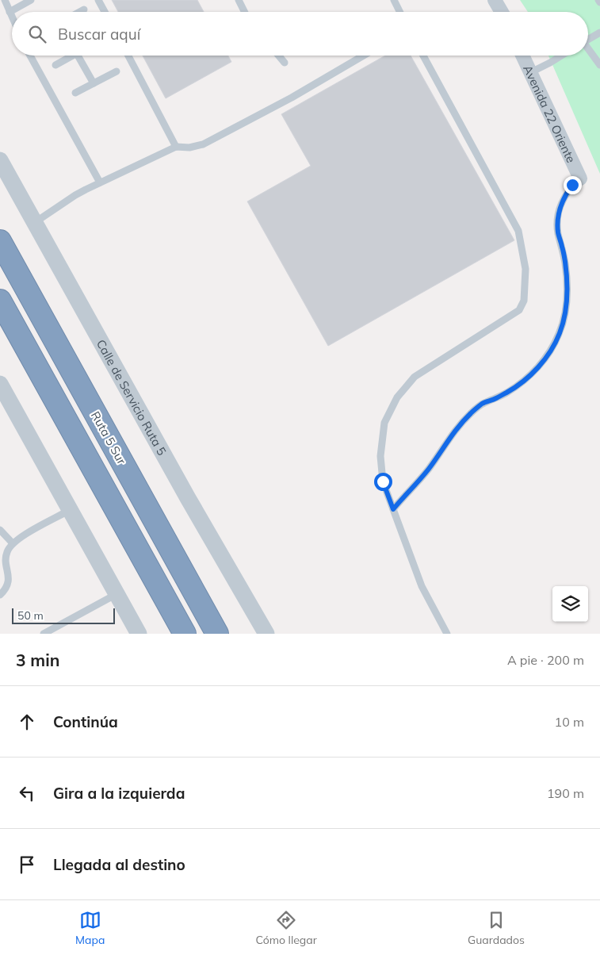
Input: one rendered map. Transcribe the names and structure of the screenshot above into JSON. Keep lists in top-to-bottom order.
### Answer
{
  "streets": {
    "highway": ["Ruta 5 Sur"],
    "street": ["Avenida 22 Oriente", "Calle de Servicio Ruta 5"]
  },
  "scale_bar": "50 m",
  "page": {
    "search": "Buscar aquí",
    "scale": "50 m",
    "heading": ["3 min", "A pie · 200 m"],
    "list": [
      ["Continúa", "10 m"],
      ["Gira a la izquierda", "190 m"],
      "Llegada al destino"
    ],
    "nav": ["Mapa", "Cómo llegar", "Guardados"]
  }
}
